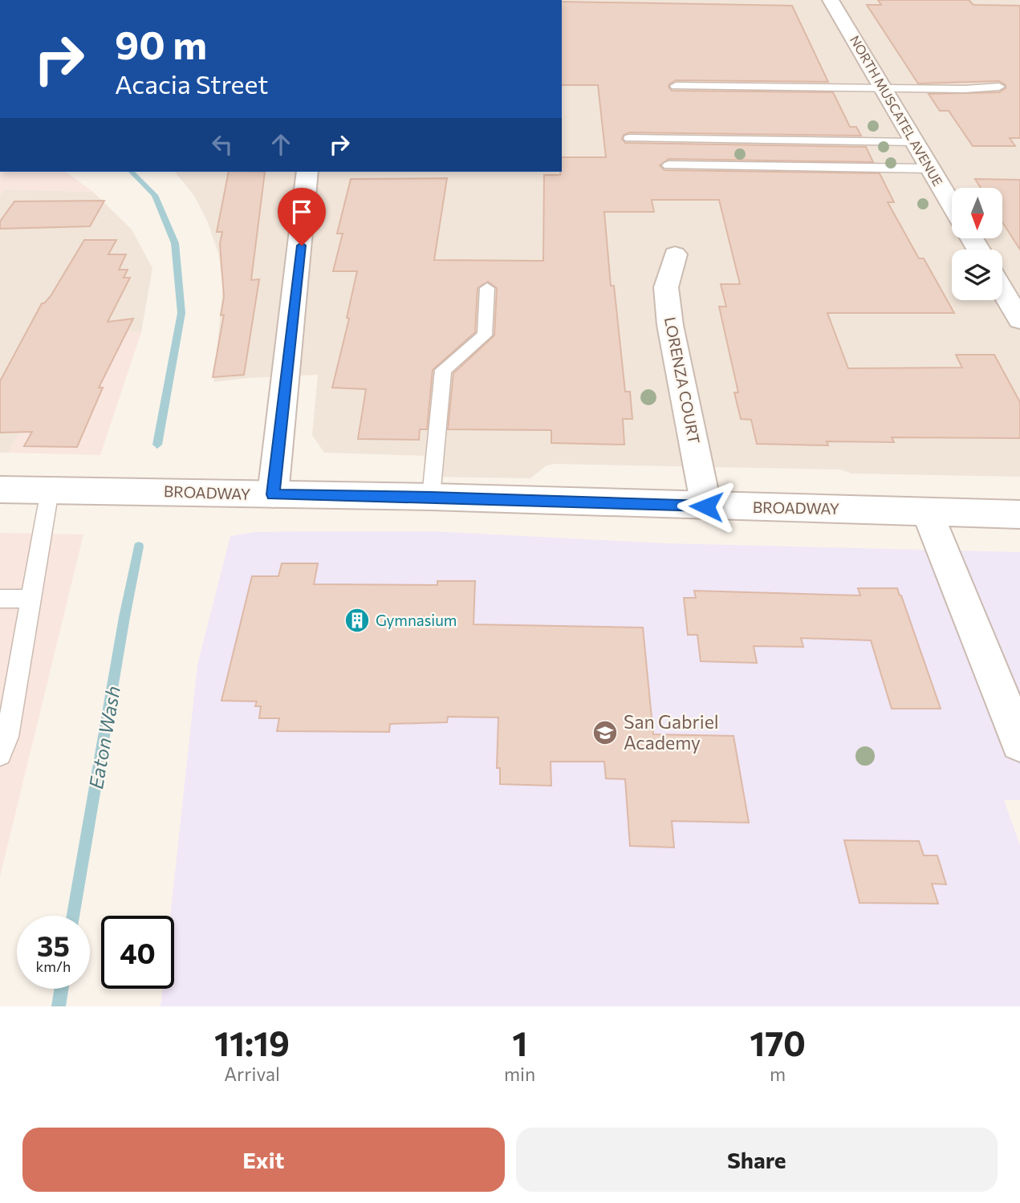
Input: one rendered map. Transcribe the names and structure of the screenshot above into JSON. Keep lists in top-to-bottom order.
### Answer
{
  "streets": {
    "street": ["NORTH MUSCATEL AVENUE", "LORENZA COURT", "BROADWAY"]
  },
  "crossings": [
    ["LORENZA COURT", "BROADWAY"]
  ],
  "water": ["Eaton Wash"],
  "places": {
    "building": ["Gymnasium"],
    "school or university": ["San Gabriel Academy"]
  },
  "north": "bottom",
  "page": {
    "turn": ["90 m", "Acacia Street"],
    "speed": "35 km/h",
    "limit": "40",
    "eta": [
      "11:19",
      "Arrival",
      "1",
      "min",
      "170",
      "m"
    ],
    "buttons": ["Exit", "Share"]
  }
}
